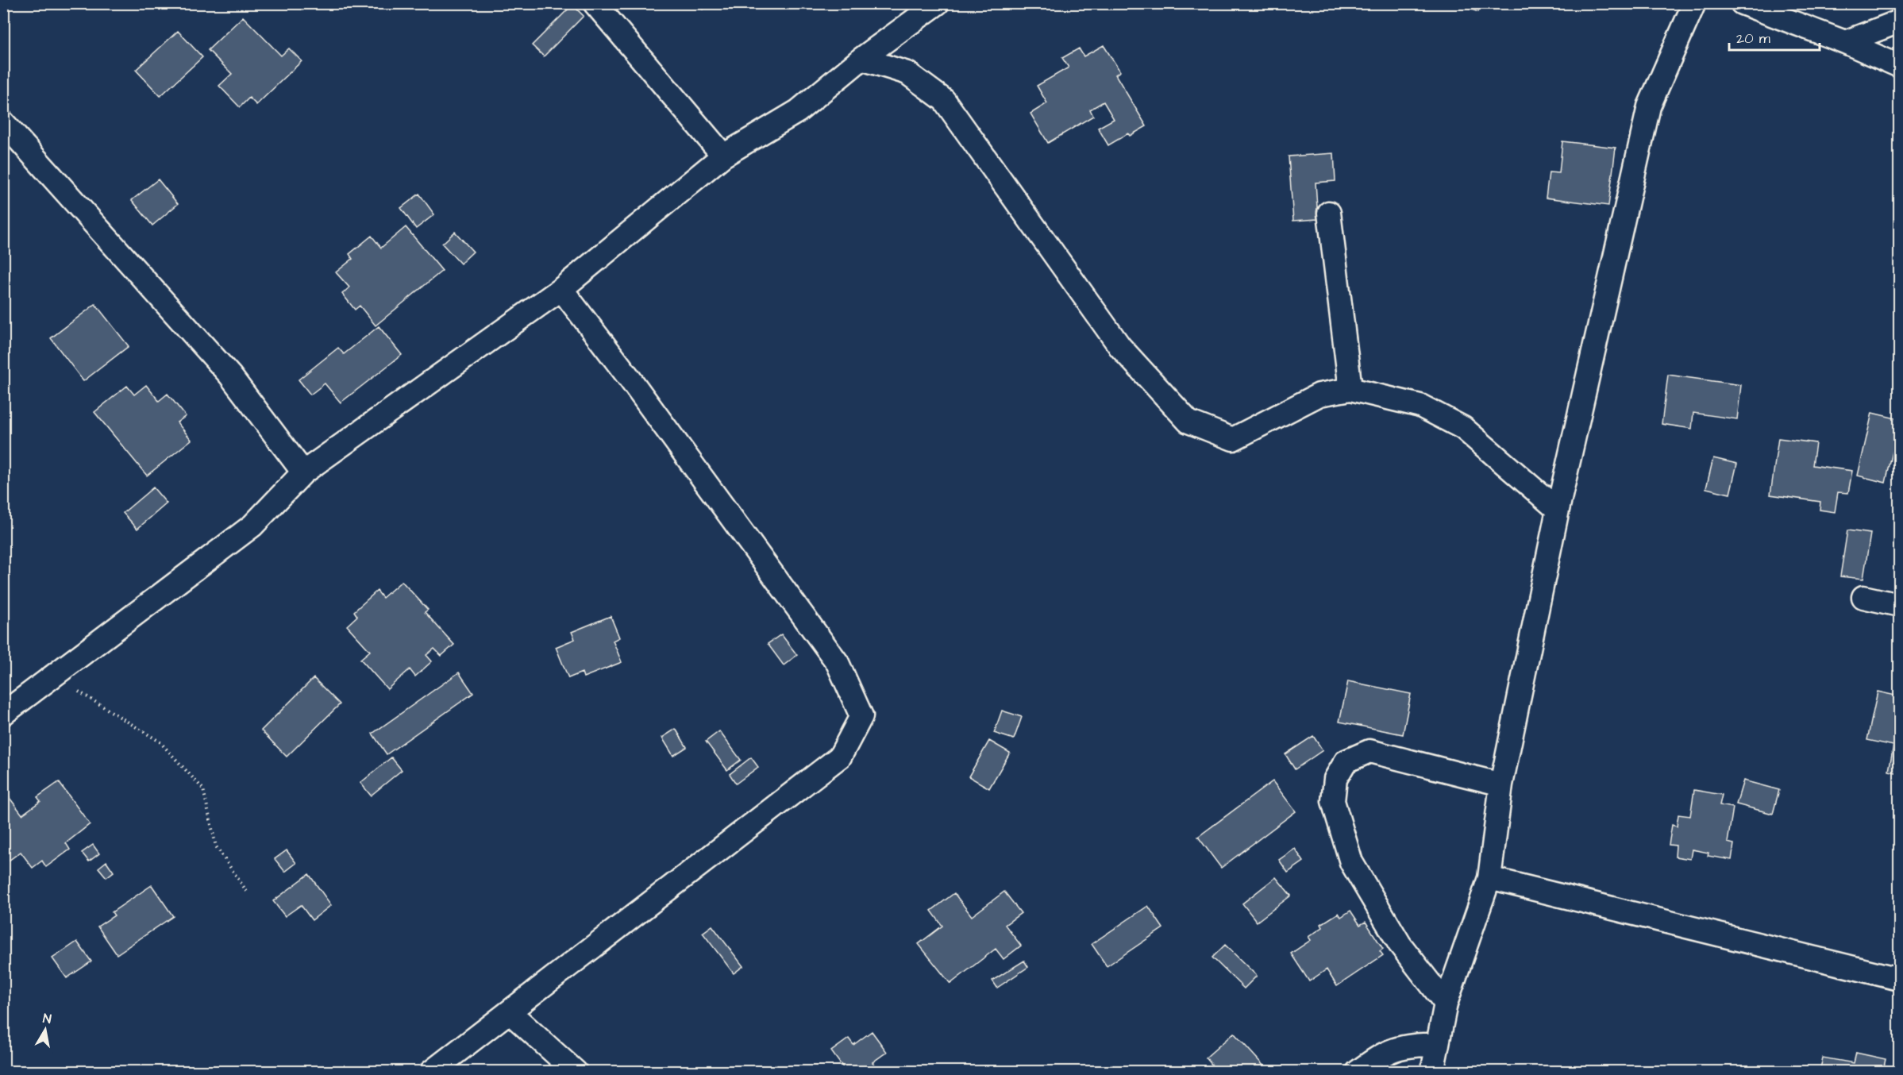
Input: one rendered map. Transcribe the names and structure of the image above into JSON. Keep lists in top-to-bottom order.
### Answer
{
  "scale_bar": "20 m",
  "north": "top"
}
